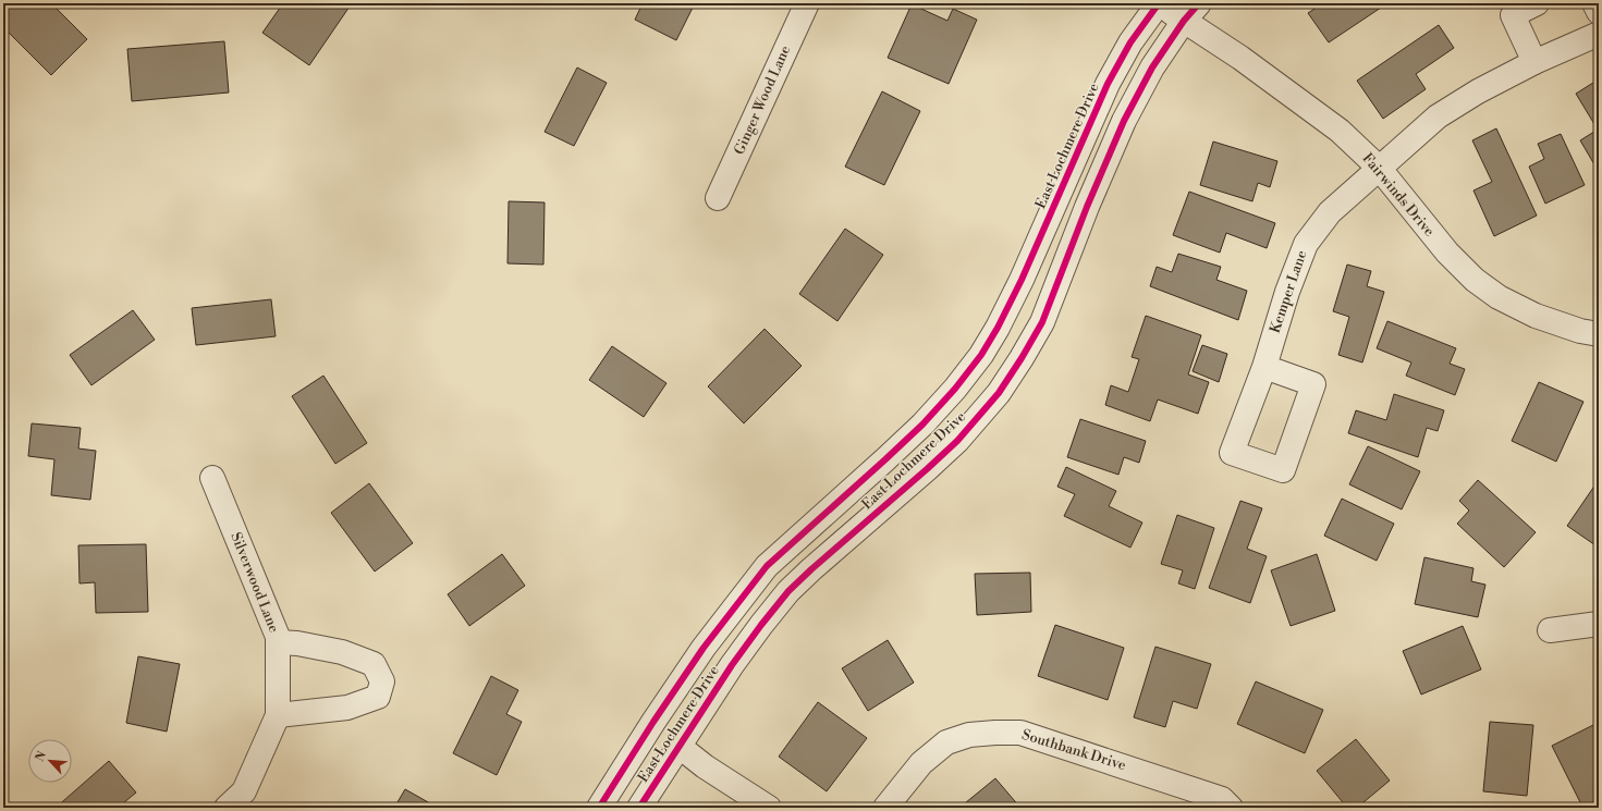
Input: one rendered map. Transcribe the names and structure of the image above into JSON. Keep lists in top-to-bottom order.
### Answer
{
  "streets": {
    "street": [
      "Ginger Wood Lane",
      "East Lochmere Drive",
      "Fairwinds Drive",
      "Kemper Lane",
      "Silverwood Lane",
      "Southbank Drive"
    ]
  },
  "crossings": [
    ["East Lochmere Drive", "Fairwinds Drive"],
    ["Fairwinds Drive", "Kemper Lane"]
  ],
  "north": "top left"
}
